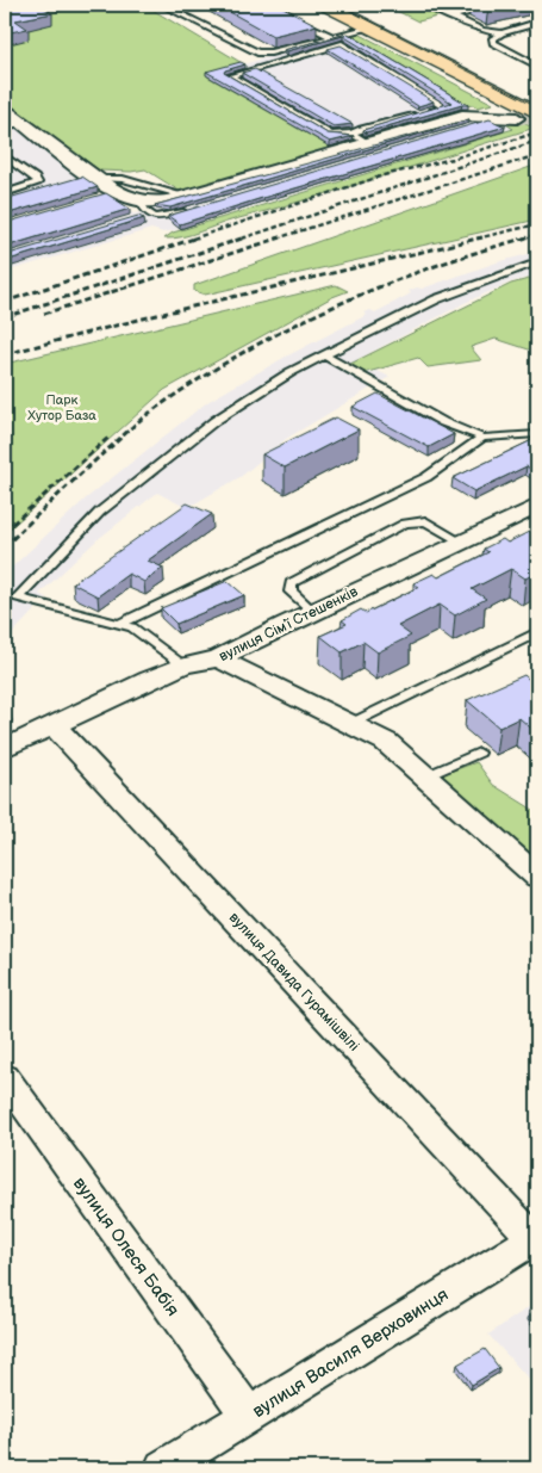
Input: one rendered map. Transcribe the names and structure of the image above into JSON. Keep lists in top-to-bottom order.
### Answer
{
  "streets": {
    "street": [
      "вулиця Сімʼї Стешенків",
      "вулиця Давида Гурамішвілі",
      "вулиця Олеся Бабія",
      "вулиця Василя Верховинця"
    ]
  },
  "crossings": [
    ["вулиця Сімʼї Стешенків", "вулиця Давида Гурамішвілі"],
    ["вулиця Давида Гурамішвілі", "вулиця Василя Верховинця"],
    ["вулиця Олеся Бабія", "вулиця Василя Верховинця"]
  ],
  "parks": ["Парк Хутор База"]
}
